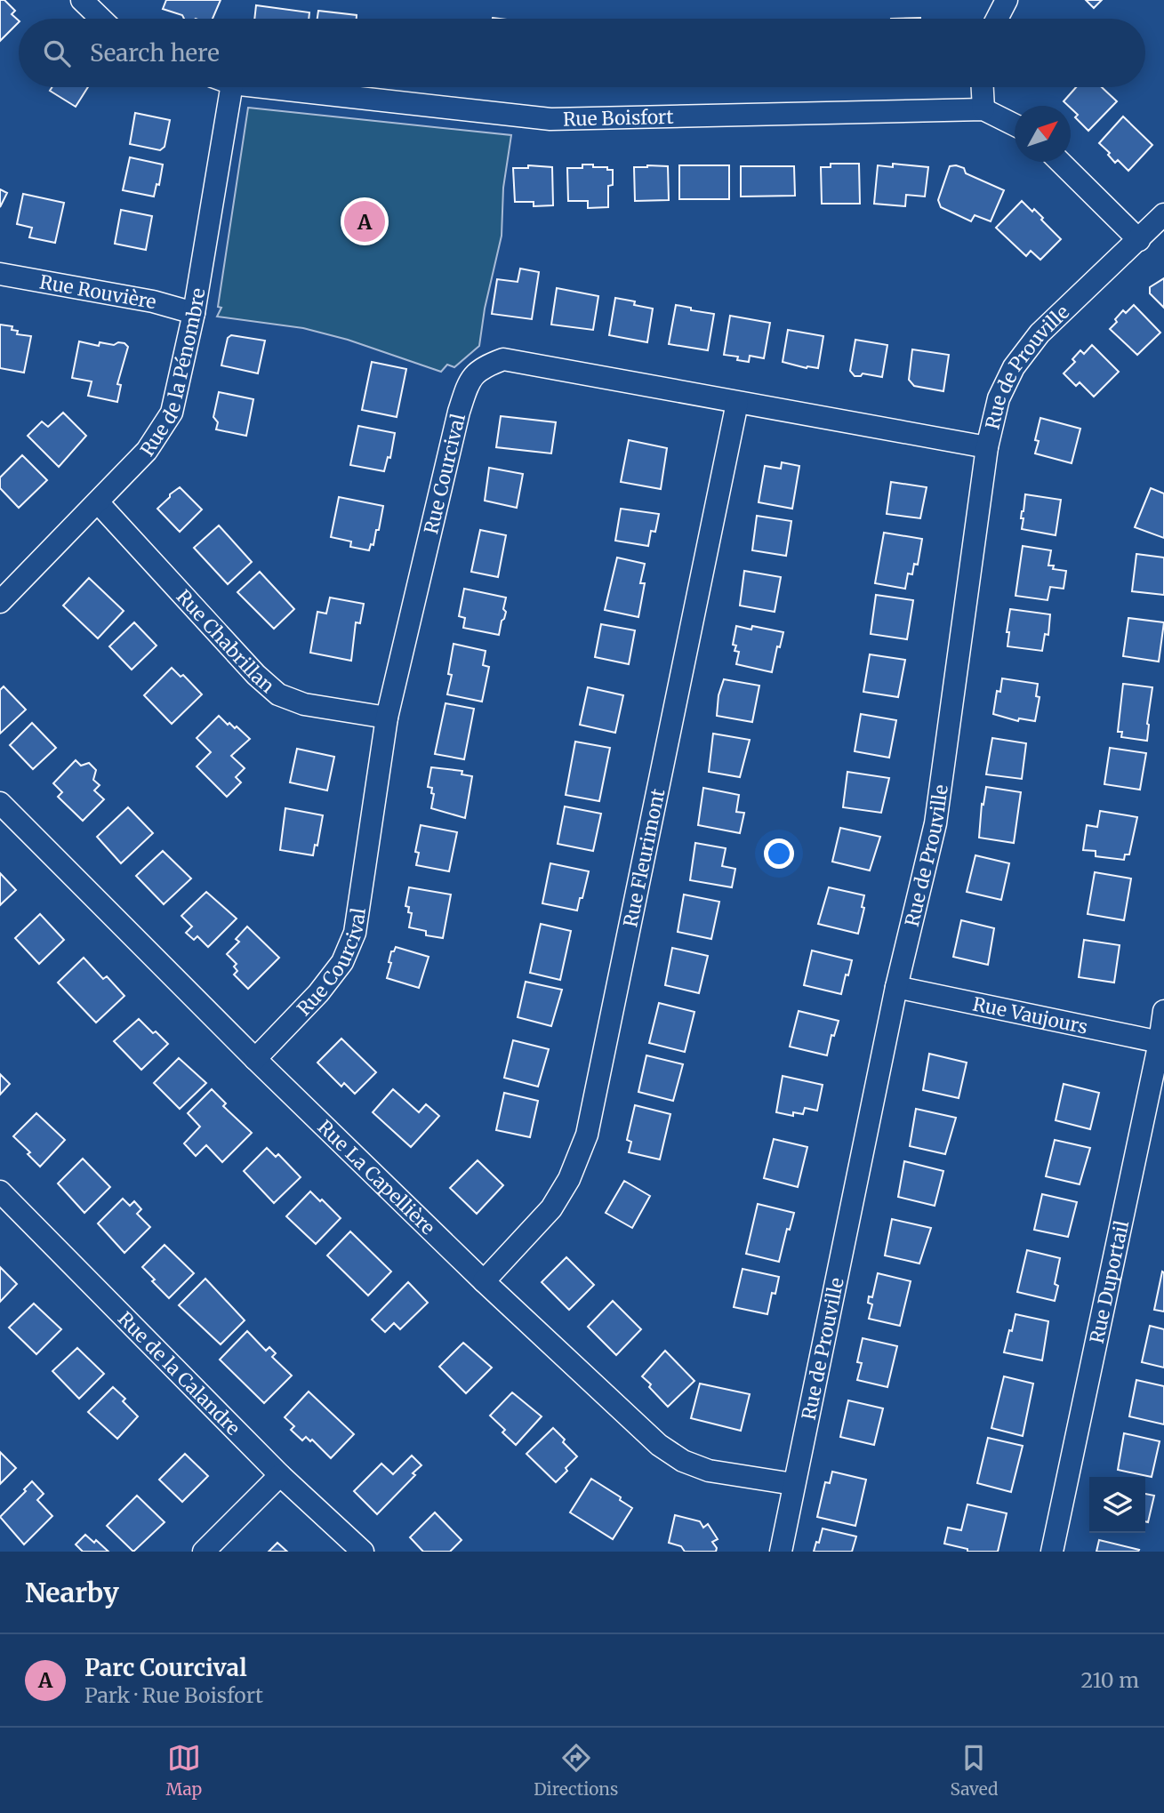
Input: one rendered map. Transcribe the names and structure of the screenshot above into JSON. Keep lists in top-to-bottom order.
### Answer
{
  "streets": {
    "street": [
      "Rue Boisfort",
      "Rue Rouvière",
      "Rue de la Pénombre",
      "Rue de Prouville",
      "Rue Courcival",
      "Rue Chabrillan",
      "Rue Fleurimont",
      "Rue Vaujours",
      "Rue La Capellière",
      "Rue Duportail",
      "Rue de la Calandre"
    ]
  },
  "crossings": [
    ["Rue Rouvière", "Rue de la Pénombre"],
    ["Rue de la Pénombre", "Rue Chabrillan"],
    ["Rue de Prouville", "Rue Courcival"],
    ["Rue de Prouville", "Rue Vaujours"],
    ["Rue de Prouville", "Rue La Capellière"],
    ["Rue Courcival", "Rue Chabrillan"],
    ["Rue Courcival", "Rue Fleurimont"],
    ["Rue Courcival", "Rue La Capellière"],
    ["Rue Fleurimont", "Rue La Capellière"],
    ["Rue Vaujours", "Rue Duportail"]
  ],
  "north": "top right",
  "page": {
    "search": "Search here",
    "pins": "A",
    "heading": "Nearby",
    "list": [
      {
        "mark": "A",
        "name": "Parc Courcival",
        "note": "Park · Rue Boisfort",
        "value": "210 m"
      }
    ],
    "nav": ["Map", "Directions", "Saved"]
  }
}
